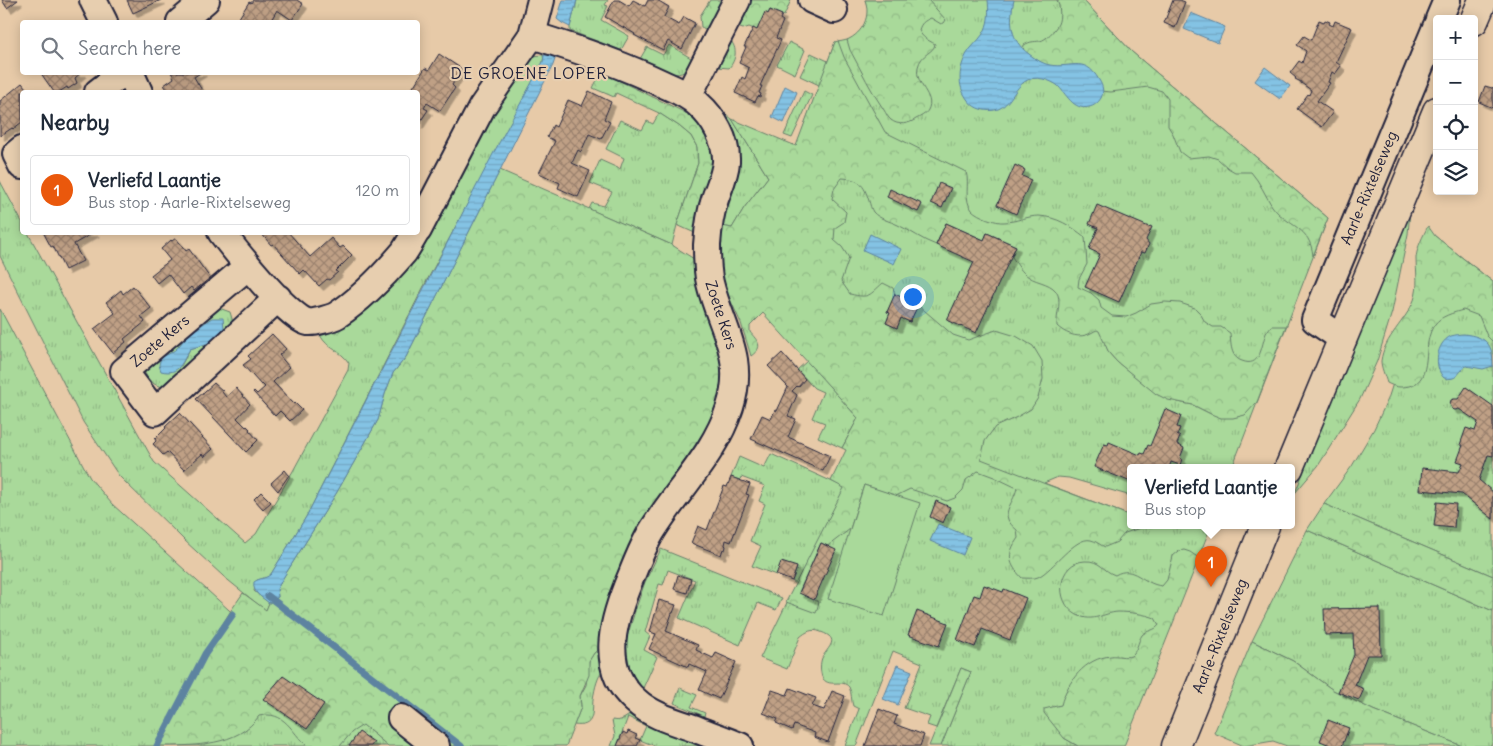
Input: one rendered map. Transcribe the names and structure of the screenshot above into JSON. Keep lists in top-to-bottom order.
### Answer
{
  "streets": {
    "street": ["Aarle-Rixtelseweg", "Zoete Kers"]
  },
  "districts": ["DE GROENE LOPER"],
  "page": {
    "map_buttons": ["+", "−"],
    "search": "Search here",
    "heading": "Nearby",
    "list": [
      {
        "mark": "1",
        "name": "Verliefd Laantje",
        "note": "Bus stop · Aarle-Rixtelseweg",
        "value": "120 m"
      }
    ],
    "popup": ["Verliefd Laantje", "Bus stop"],
    "pins": "1"
  }
}
